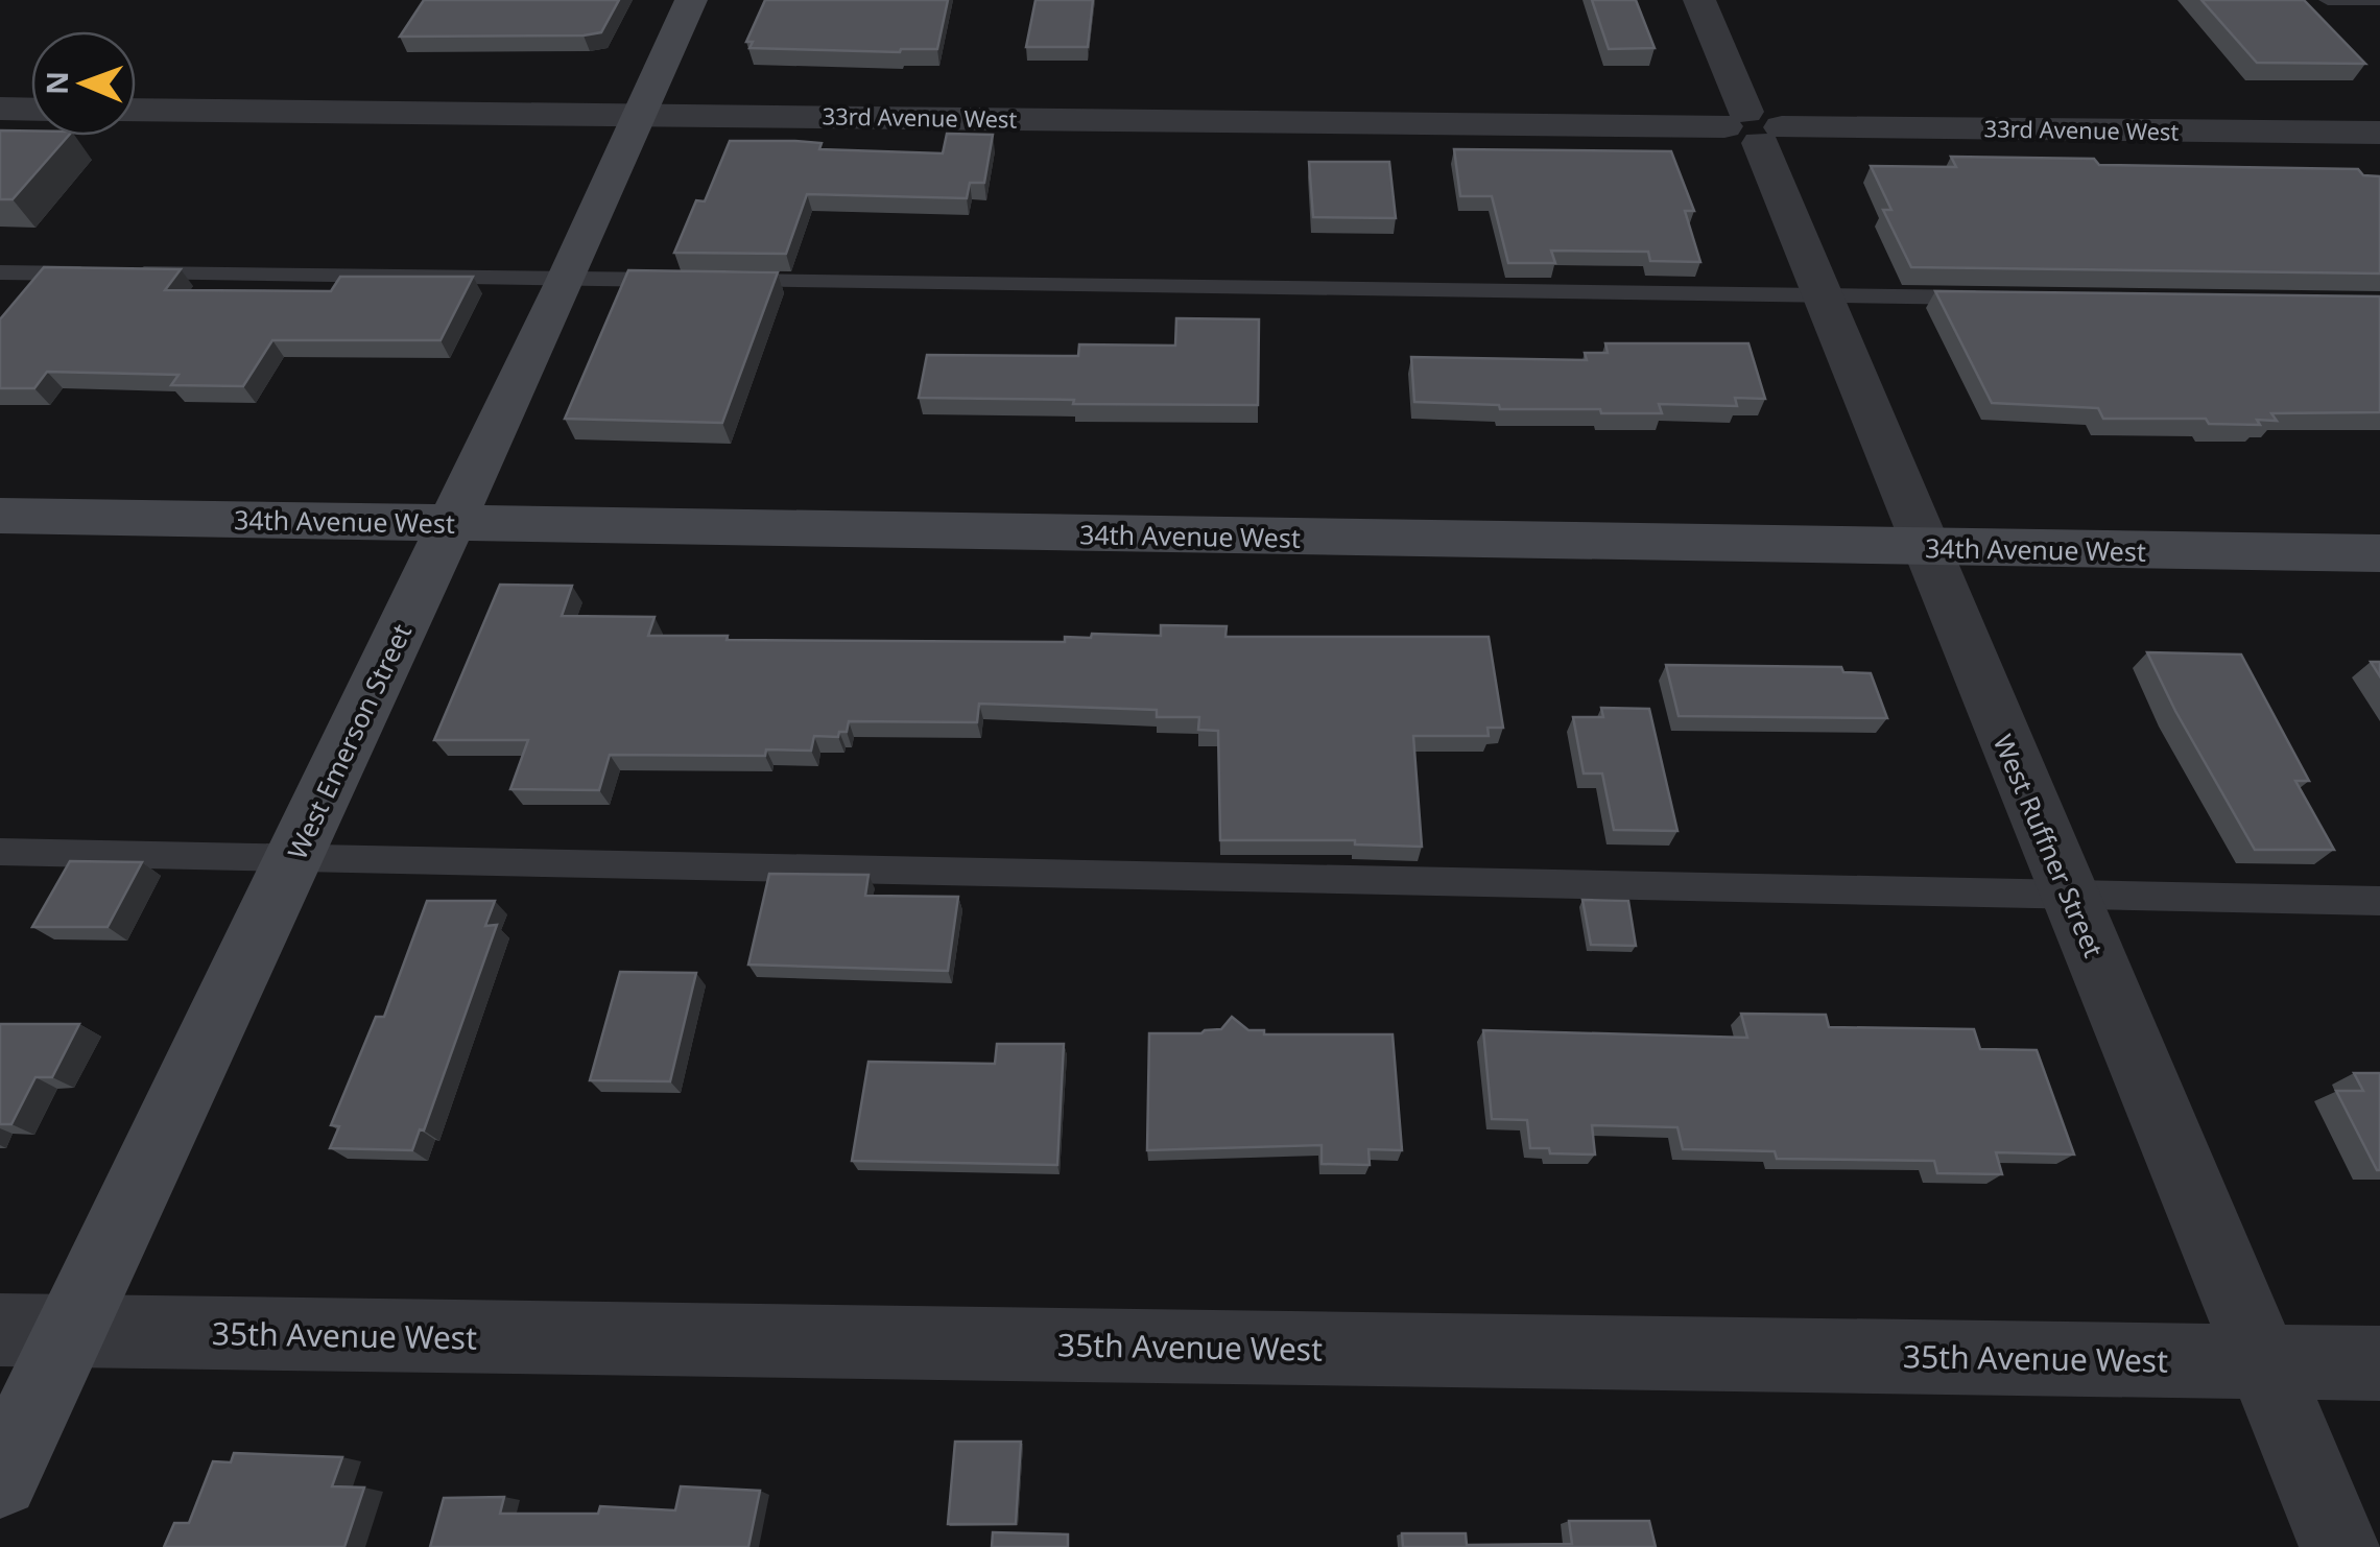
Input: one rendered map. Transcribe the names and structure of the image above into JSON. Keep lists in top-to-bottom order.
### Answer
{
  "streets": {
    "street": [
      "33rd Avenue West",
      "34th Avenue West",
      "West Emerson Street",
      "West Ruffner Street",
      "35th Avenue West"
    ]
  },
  "crossings": [
    ["33rd Avenue West", "West Emerson Street"],
    ["33rd Avenue West", "West Ruffner Street"],
    ["34th Avenue West", "West Emerson Street"],
    ["34th Avenue West", "West Ruffner Street"],
    ["West Emerson Street", "35th Avenue West"],
    ["West Ruffner Street", "35th Avenue West"]
  ],
  "north": "left"
}
